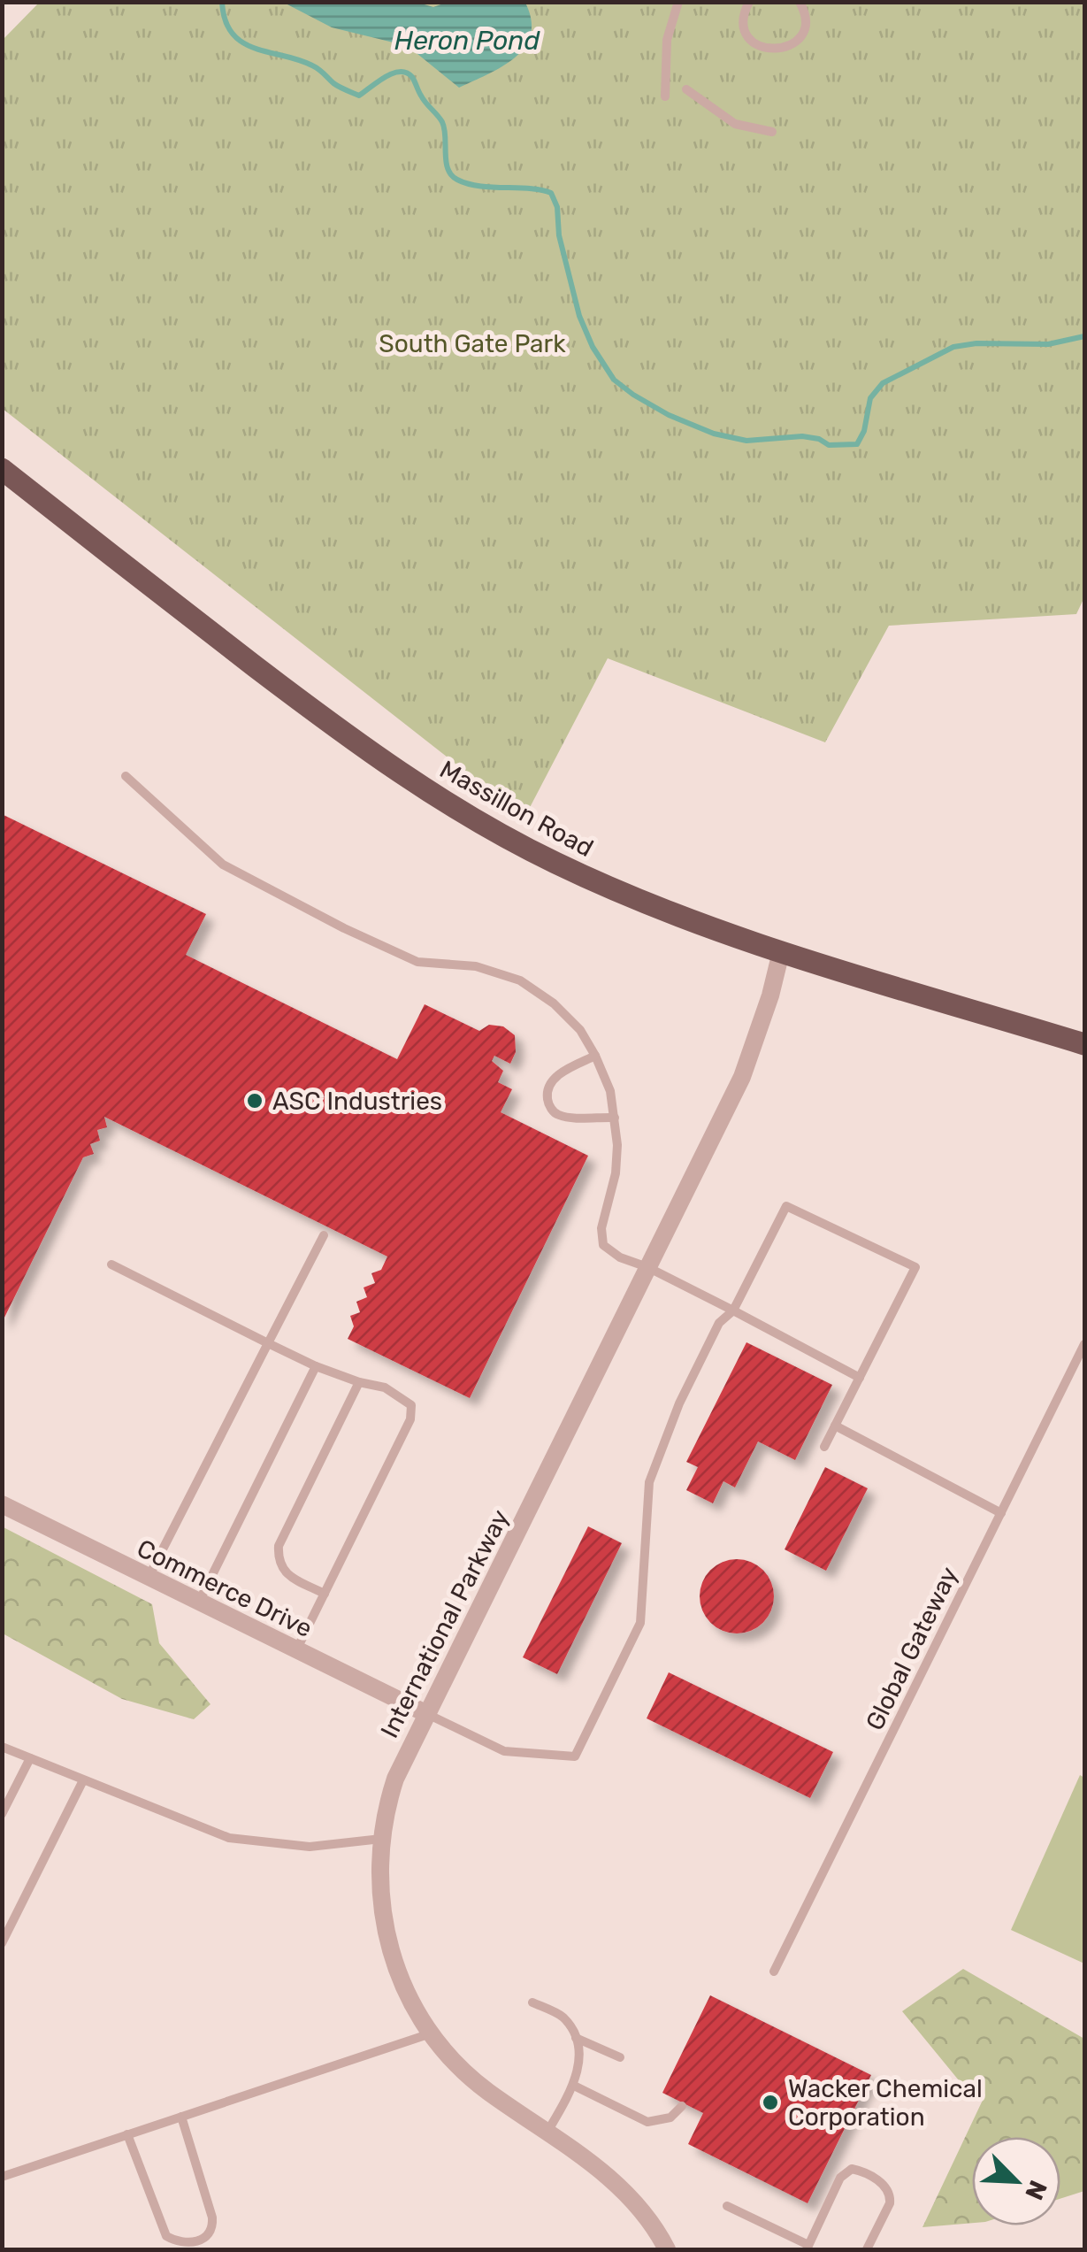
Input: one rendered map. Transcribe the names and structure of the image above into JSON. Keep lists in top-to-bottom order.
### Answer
{
  "streets": {
    "main road": ["Massillon Road"],
    "street": ["Commerce Drive", "International Parkway"],
    "lane": ["Global Gateway"]
  },
  "crossings": [
    ["Massillon Road", "International Parkway"],
    ["Commerce Drive", "International Parkway"]
  ],
  "water": ["Heron Pond"],
  "parks": ["South Gate Park"],
  "places": ["ASC Industries", "Wacker Chemical Corporation"],
  "north": "bottom right"
}
